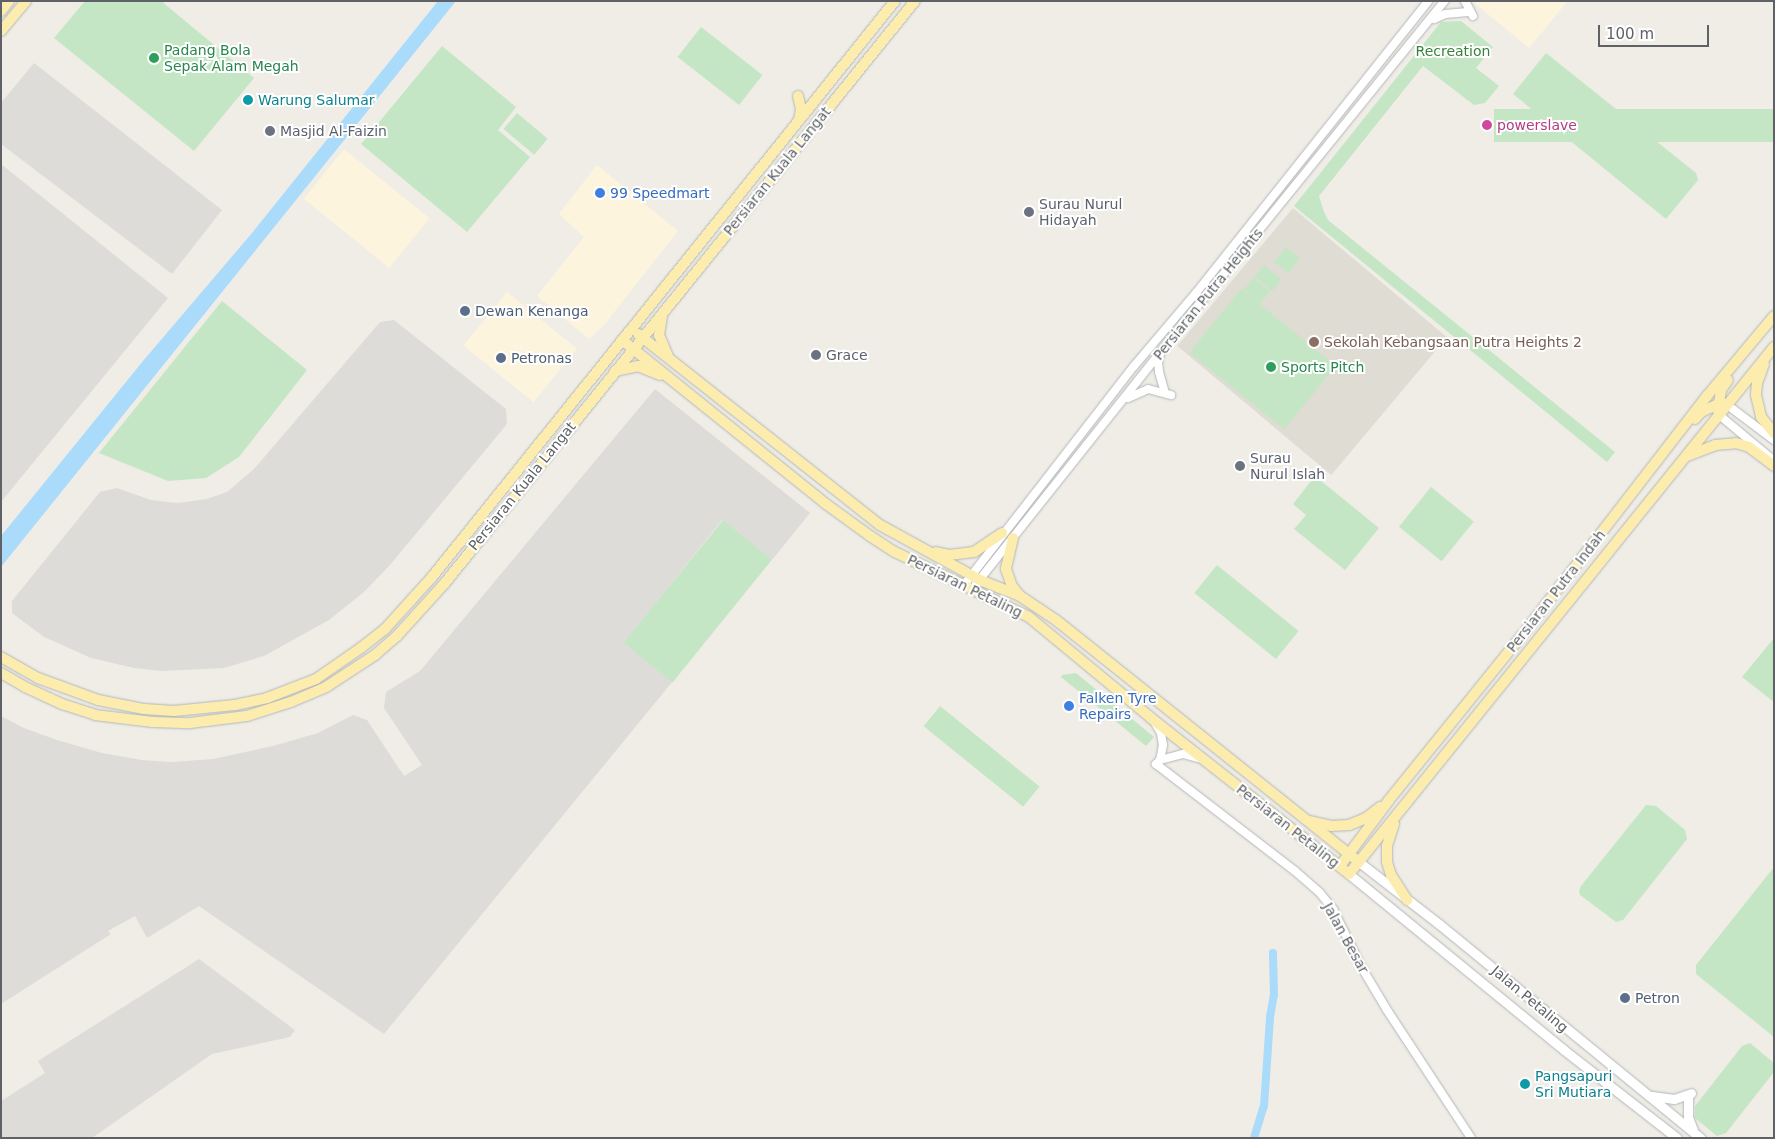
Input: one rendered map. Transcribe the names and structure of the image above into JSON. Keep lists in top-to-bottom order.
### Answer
{
  "streets": {
    "main road": [
      "Persiaran Kuala Langat",
      "Persiaran Petaling",
      "Persiaran Putra Indah",
      "Jalan Petaling"
    ],
    "street": ["Persiaran Putra Heights", "Jalan Besar"]
  },
  "crossings": [
    ["Persiaran Kuala Langat", "Persiaran Petaling"],
    ["Persiaran Putra Heights", "Persiaran Petaling"],
    ["Persiaran Petaling", "Persiaran Putra Indah"],
    ["Persiaran Petaling", "Jalan Petaling"],
    ["Persiaran Putra Indah", "Jalan Petaling"]
  ],
  "parks": ["Recreation"],
  "places": [
    "Padang Bola Sepak Alam Megah",
    "Warung Salumar",
    "powerslave",
    "Masjid Al-Faizin",
    "99 Speedmart",
    "Surau Nurul Hidayah",
    "Dewan Kenanga",
    "Sekolah Kebangsaan Putra Heights 2",
    "Grace",
    "Petronas",
    "Sports Pitch",
    "Surau Nurul Islah",
    "Falken Tyre Repairs",
    "Petron",
    "Pangsapuri Sri Mutiara"
  ],
  "scale_bar": "100 m"
}
